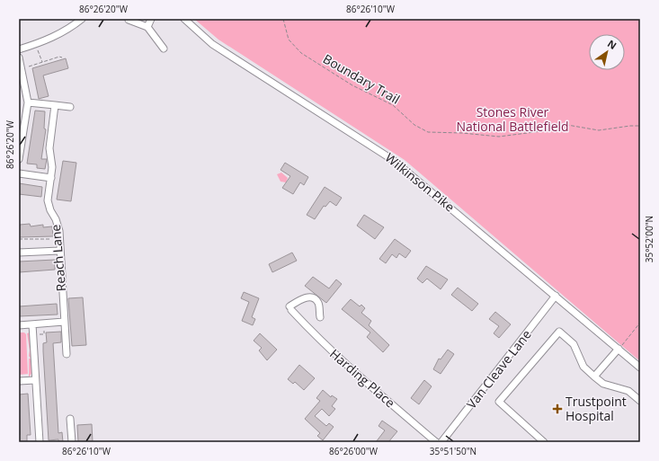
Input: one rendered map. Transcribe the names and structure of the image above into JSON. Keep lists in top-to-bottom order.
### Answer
{
  "streets": {
    "street": [
      "Wilkinson Pike",
      "Reach Lane",
      "Van Cleave Lane",
      "Harding Place"
    ],
    "path": ["Boundary Trail"]
  },
  "crossings": [
    ["Wilkinson Pike", "Van Cleave Lane"]
  ],
  "parks": ["Stones River National Battlefield"],
  "places": {
    "health": ["Trustpoint Hospital"]
  },
  "north": "top right",
  "coordinates": [
    "86°26'20\"W",
    "86°26'10\"W",
    "35°52'00\"N",
    "86°26'00\"W",
    "35°51'50\"N"
  ]
}
